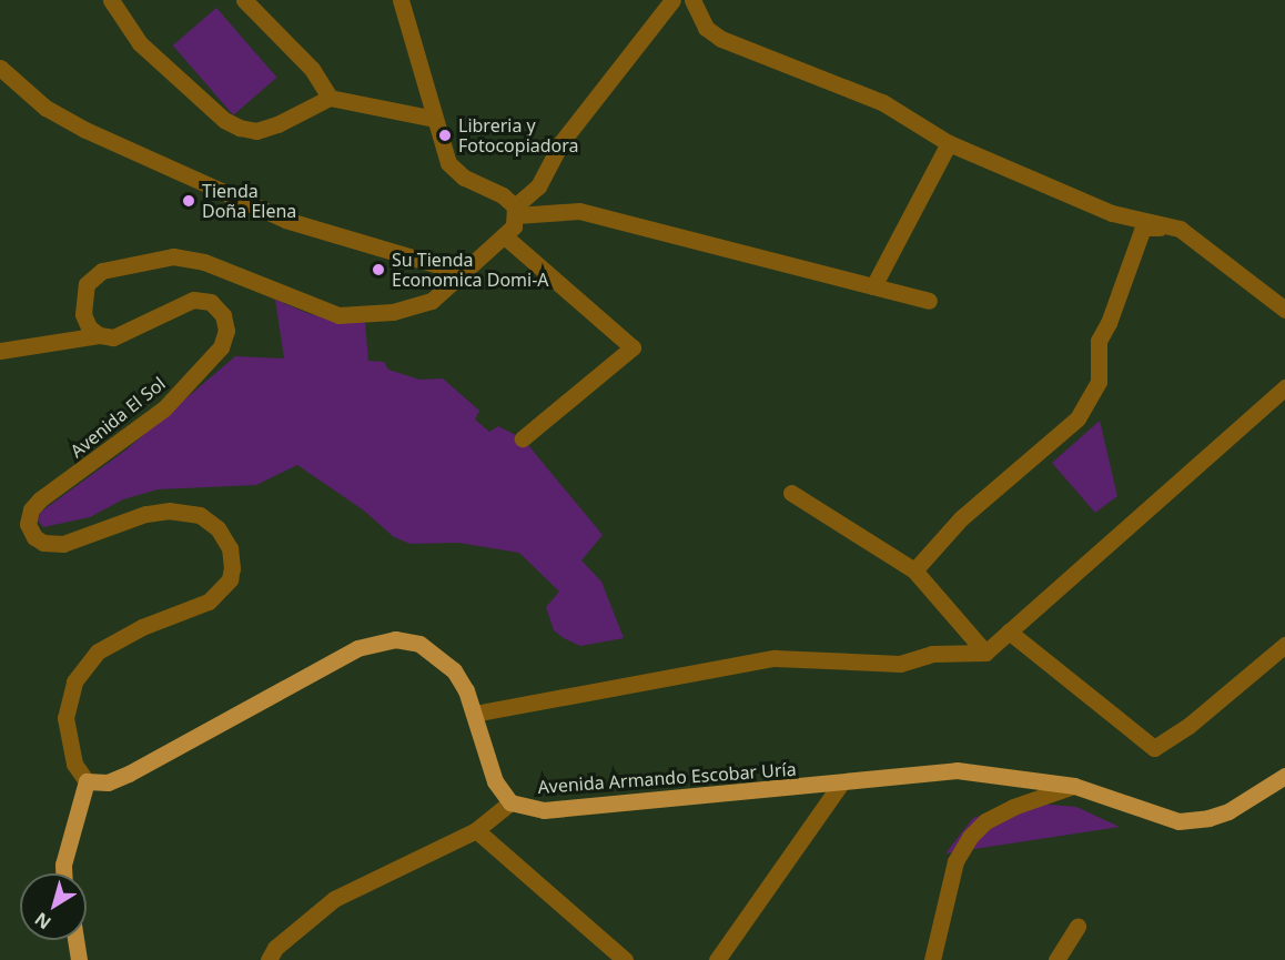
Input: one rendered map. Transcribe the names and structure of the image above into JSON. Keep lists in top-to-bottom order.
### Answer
{
  "streets": {
    "main road": ["Avenida Armando Escobar Uría"],
    "street": ["Avenida El Sol"]
  },
  "places": ["Libreria y Fotocopiadora", "Tienda Doña Elena", "Su Tienda Economica Domi-A"],
  "north": "bottom left"
}
